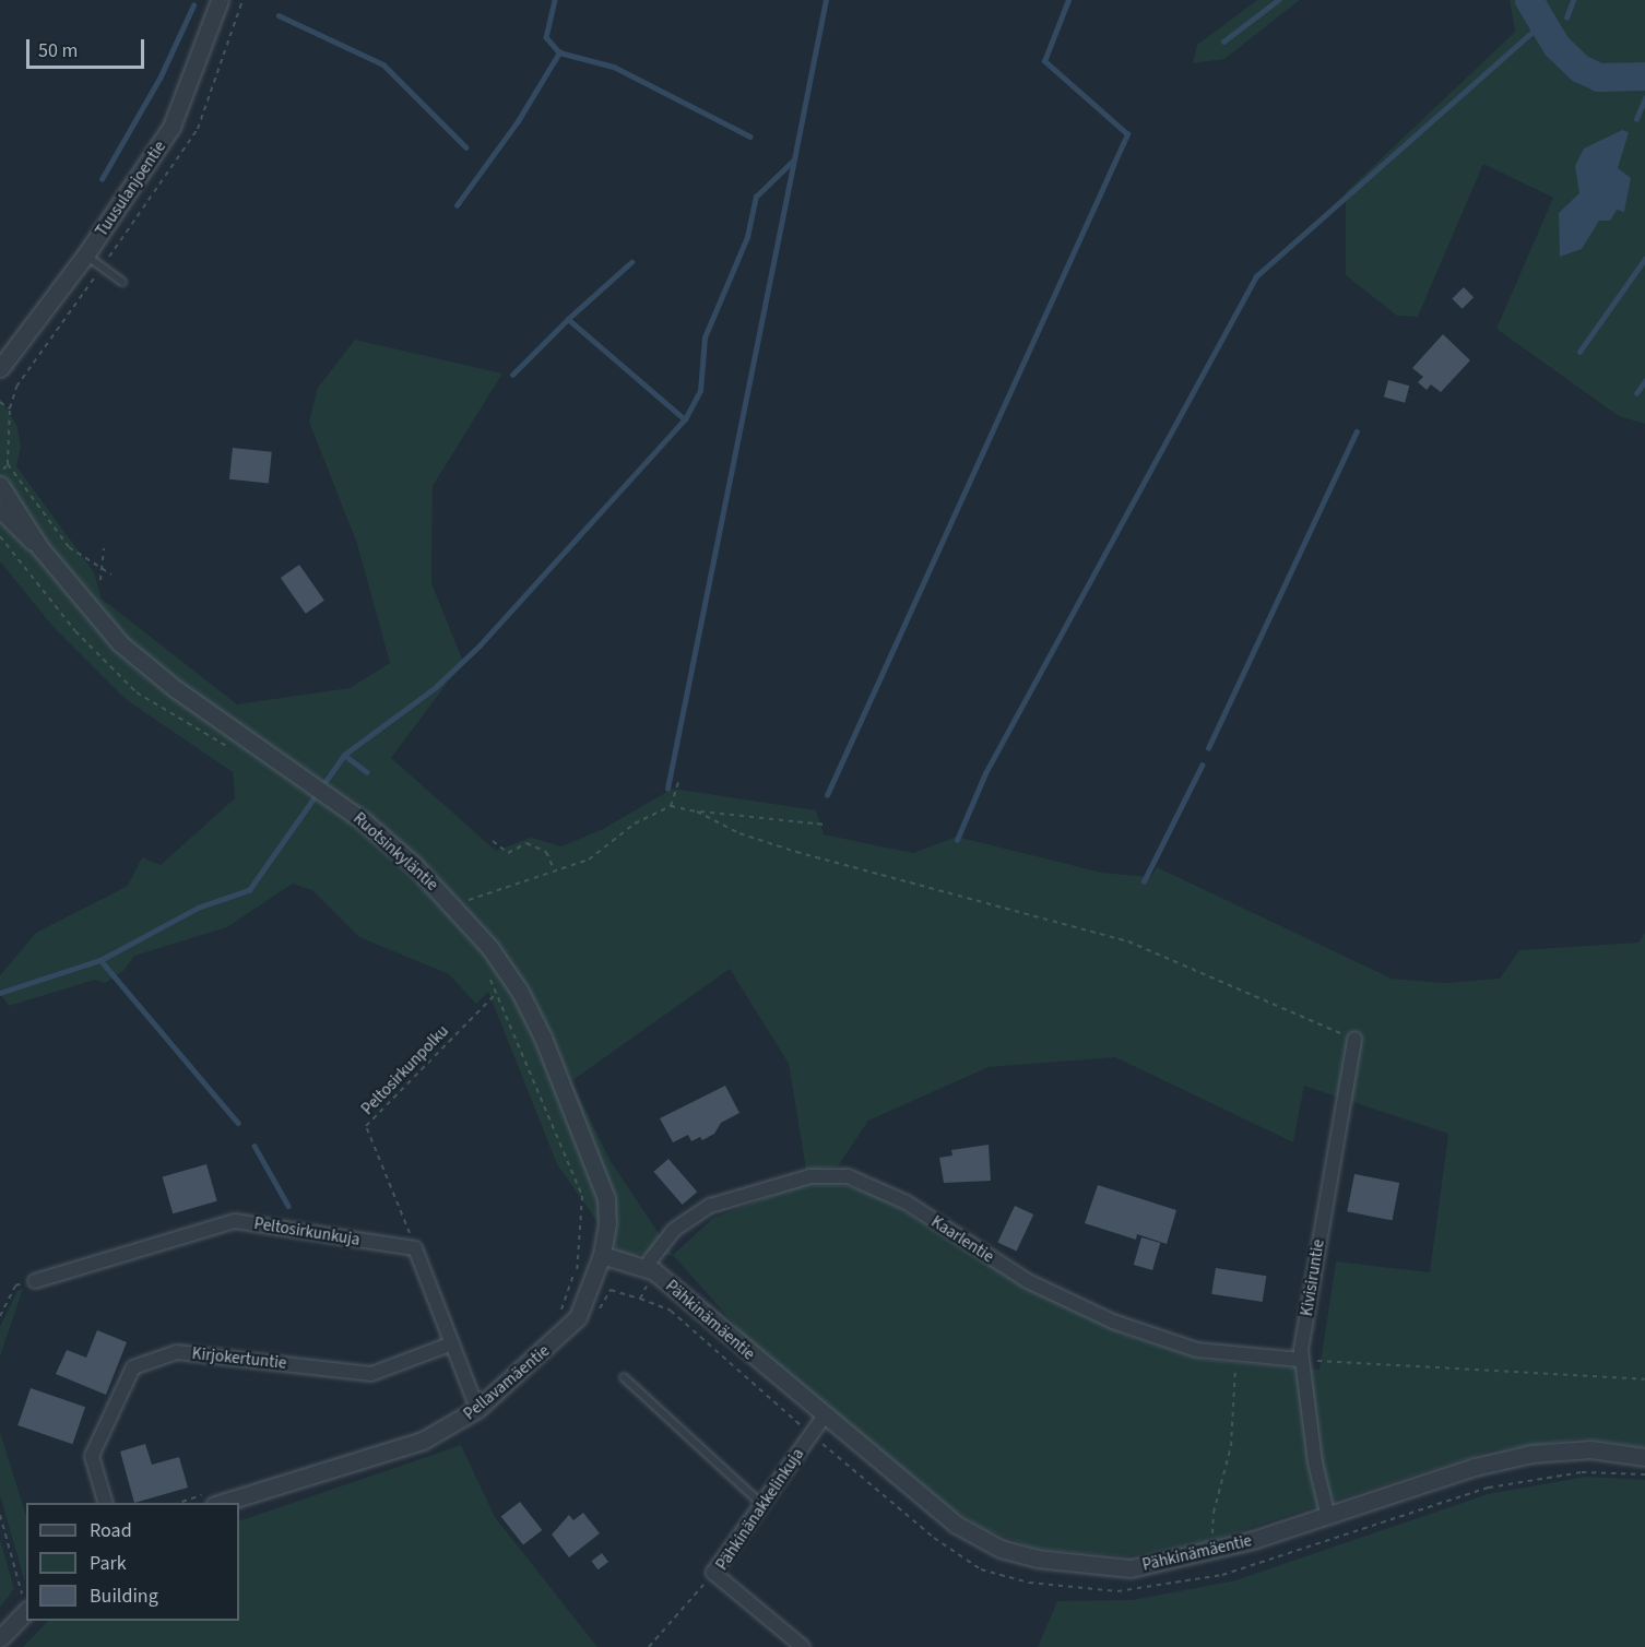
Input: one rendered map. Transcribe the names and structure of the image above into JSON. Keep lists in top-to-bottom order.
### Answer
{
  "streets": {
    "street": [
      "Tuusulanjoentie",
      "Ruotsinkyläntie",
      "Peltosirkunkuja",
      "Kaarlentie",
      "Kivisiruntie",
      "Pähkinämäentie",
      "Kirjokertuntie",
      "Pellavamäentie",
      "Pähkinänakkelinkuja"
    ],
    "path": ["Peltosirkunpolku"]
  },
  "crossings": [
    ["Ruotsinkyläntie", "Pähkinämäentie"],
    ["Ruotsinkyläntie", "Pellavamäentie"],
    ["Peltosirkunpolku", "Peltosirkunkuja"],
    ["Kaarlentie", "Kivisiruntie"],
    ["Kaarlentie", "Pähkinämäentie"],
    ["Kivisiruntie", "Pähkinämäentie"],
    ["Pähkinämäentie", "Pellavamäentie"],
    ["Pähkinämäentie", "Pähkinänakkelinkuja"]
  ],
  "legend": ["Road", "Park", "Building"],
  "scale_bar": "50 m"
}
